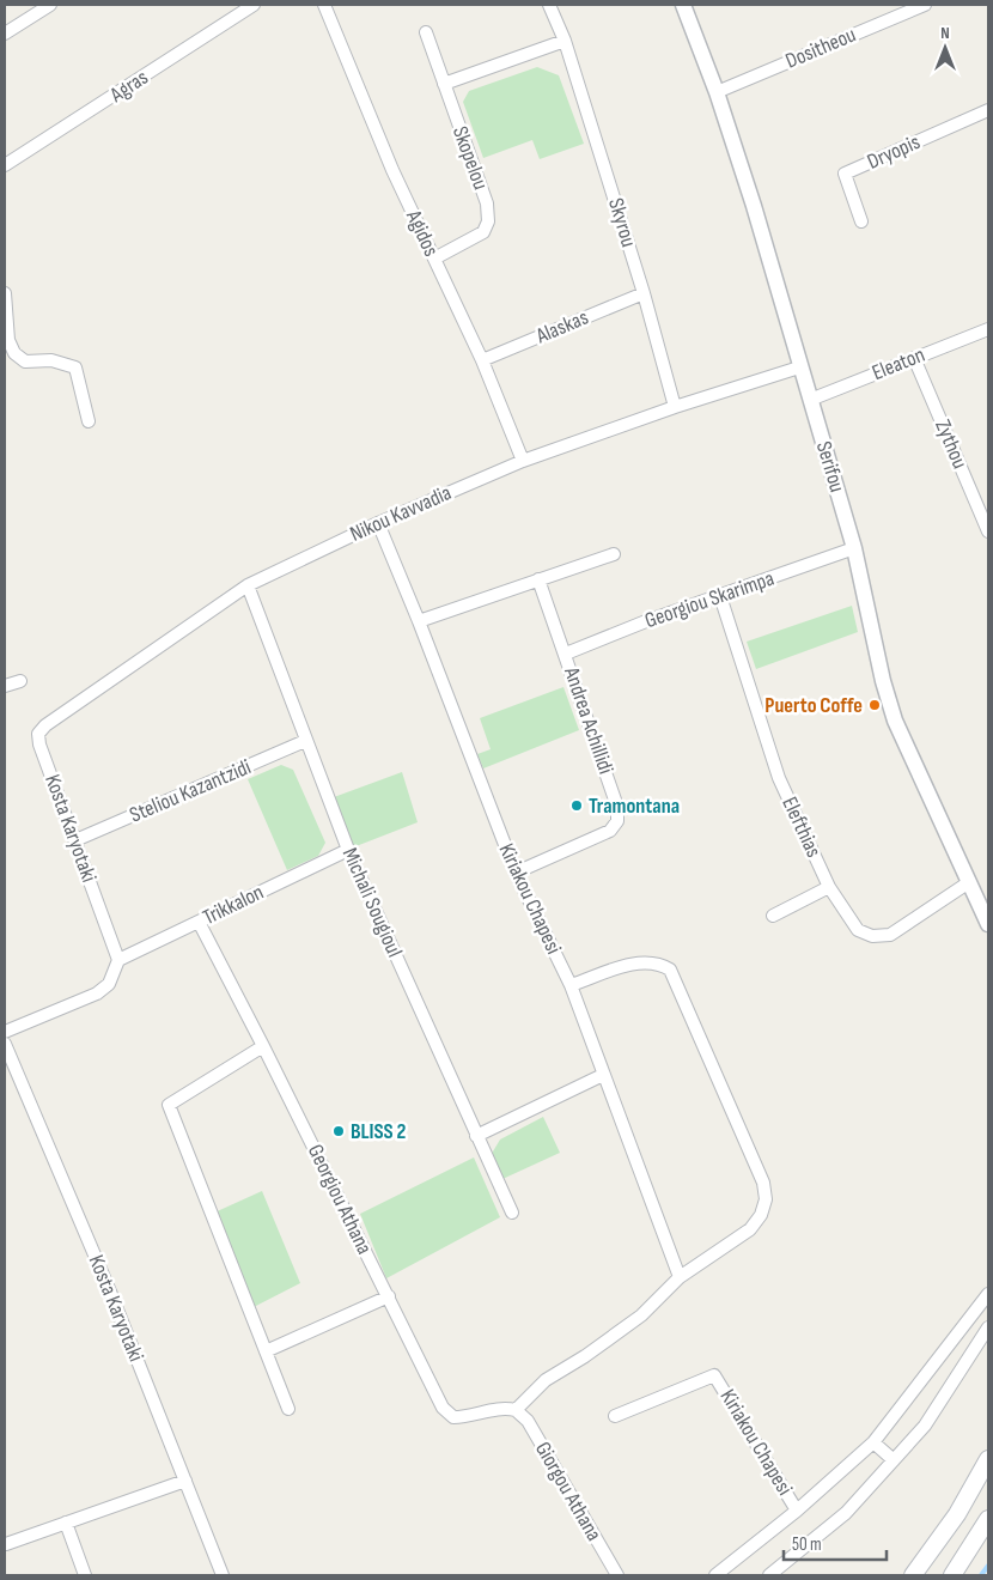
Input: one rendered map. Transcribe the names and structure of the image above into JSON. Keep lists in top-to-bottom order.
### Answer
{
  "streets": {
    "street": [
      "Dositheou",
      "Agras",
      "Dryopis",
      "Skopelou",
      "Skyrou",
      "Agidos",
      "Alaskas",
      "Eleaton",
      "Zythou",
      "Serifou",
      "Nikou Kavvadia",
      "Georgiou Skarimpa",
      "Andrea Achillidi",
      "Steliou Kazantzidi",
      "Elefthias",
      "Kosta Karyotaki",
      "Kiriakou Chapesi",
      "Michali Sougioul",
      "Trikkalon",
      "Georgiou Athana",
      "Giorgou Athana"
    ]
  },
  "crossings": [
    ["Dositheou", "Serifou"],
    ["Skopelou", "Agidos"],
    ["Skyrou", "Alaskas"],
    ["Skyrou", "Nikou Kavvadia"],
    ["Agidos", "Alaskas"],
    ["Agidos", "Nikou Kavvadia"],
    ["Eleaton", "Zythou"],
    ["Eleaton", "Serifou"],
    ["Serifou", "Nikou Kavvadia"],
    ["Serifou", "Georgiou Skarimpa"],
    ["Serifou", "Elefthias"],
    ["Nikou Kavvadia", "Kosta Karyotaki"],
    ["Nikou Kavvadia", "Kiriakou Chapesi"],
    ["Nikou Kavvadia", "Michali Sougioul"],
    ["Georgiou Skarimpa", "Andrea Achillidi"],
    ["Georgiou Skarimpa", "Elefthias"],
    ["Andrea Achillidi", "Kiriakou Chapesi"],
    ["Steliou Kazantzidi", "Kosta Karyotaki"],
    ["Steliou Kazantzidi", "Michali Sougioul"],
    ["Kosta Karyotaki", "Trikkalon"],
    ["Michali Sougioul", "Trikkalon"],
    ["Trikkalon", "Georgiou Athana"],
    ["Georgiou Athana", "Giorgou Athana"]
  ],
  "places": ["Puerto Coffe", "Tramontana", "BLISS 2"],
  "scale_bar": "50 m",
  "north": "top"
}
